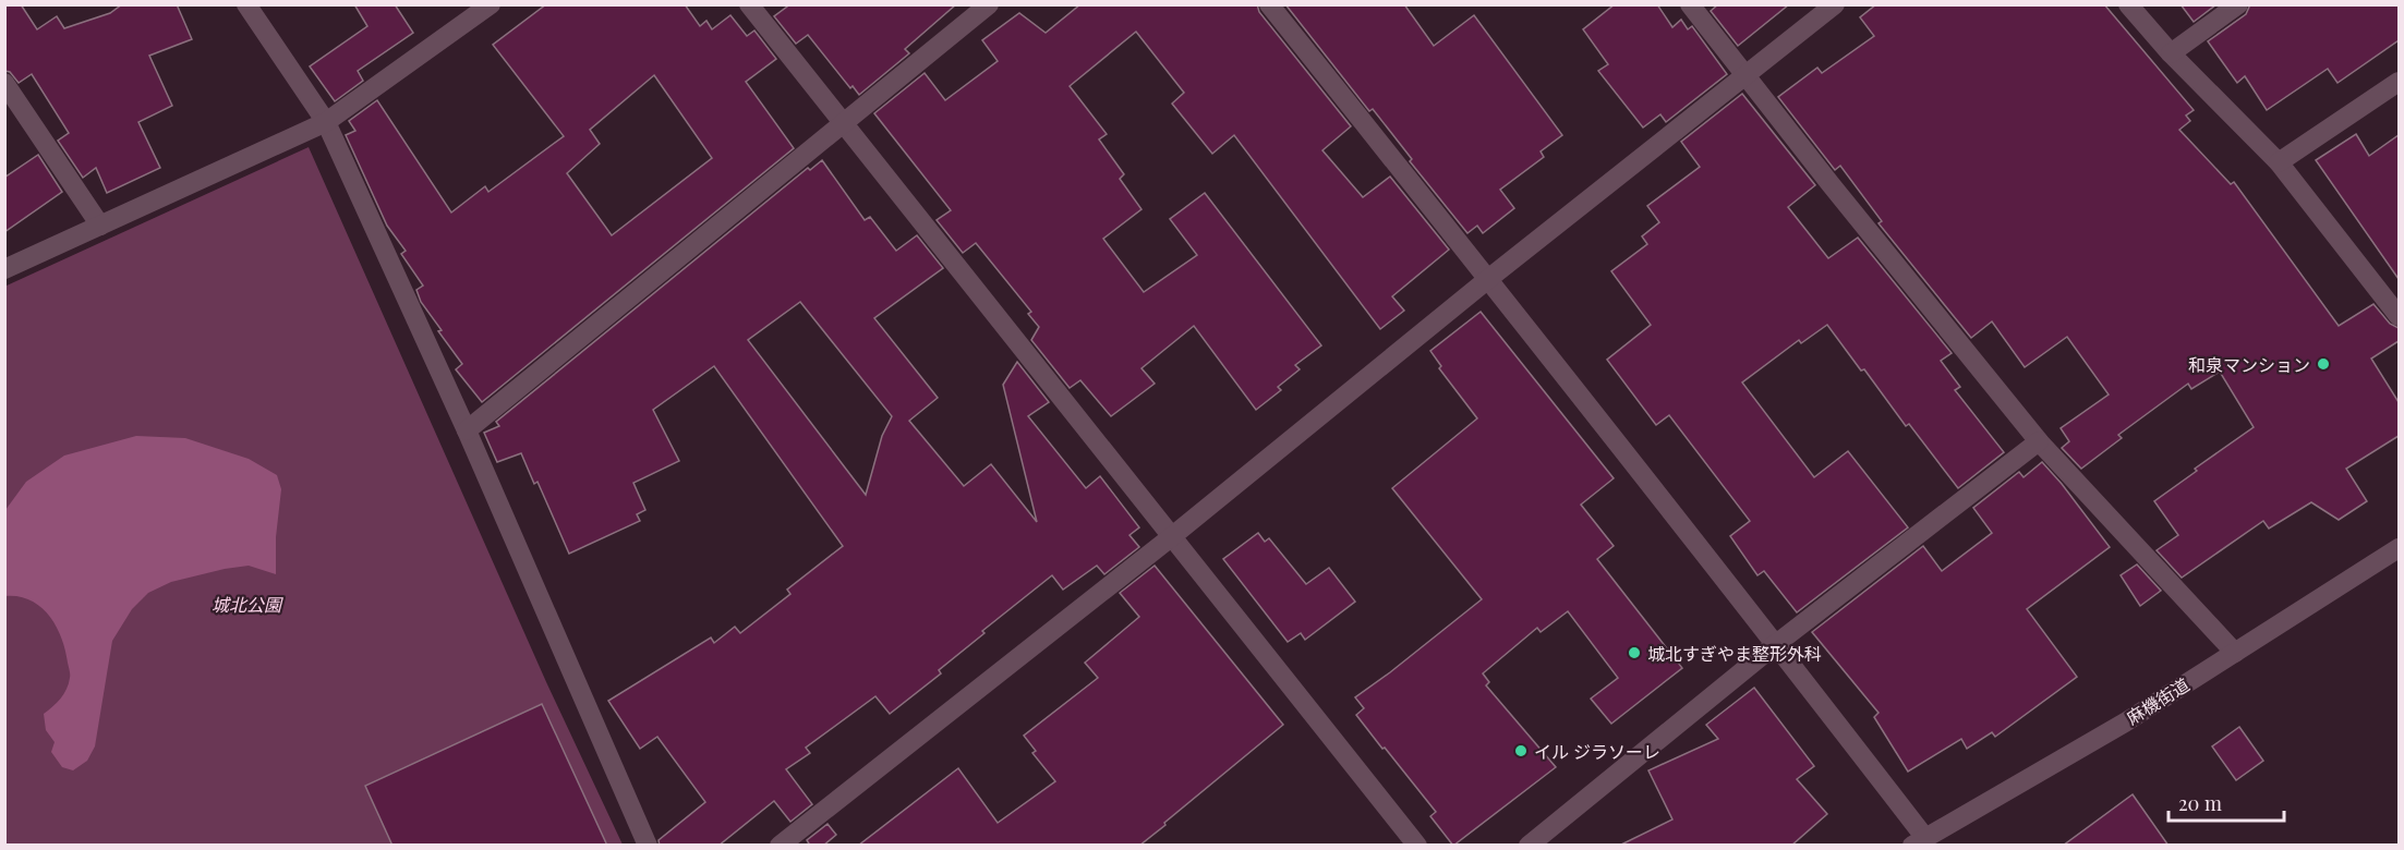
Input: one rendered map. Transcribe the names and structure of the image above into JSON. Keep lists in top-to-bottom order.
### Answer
{
  "streets": {
    "street": ["麻機街道"]
  },
  "parks": ["城北公園"],
  "places": ["和泉マンション", "城北すぎやま整形外科", "イル ジラソーレ"],
  "scale_bar": "20 m"
}
